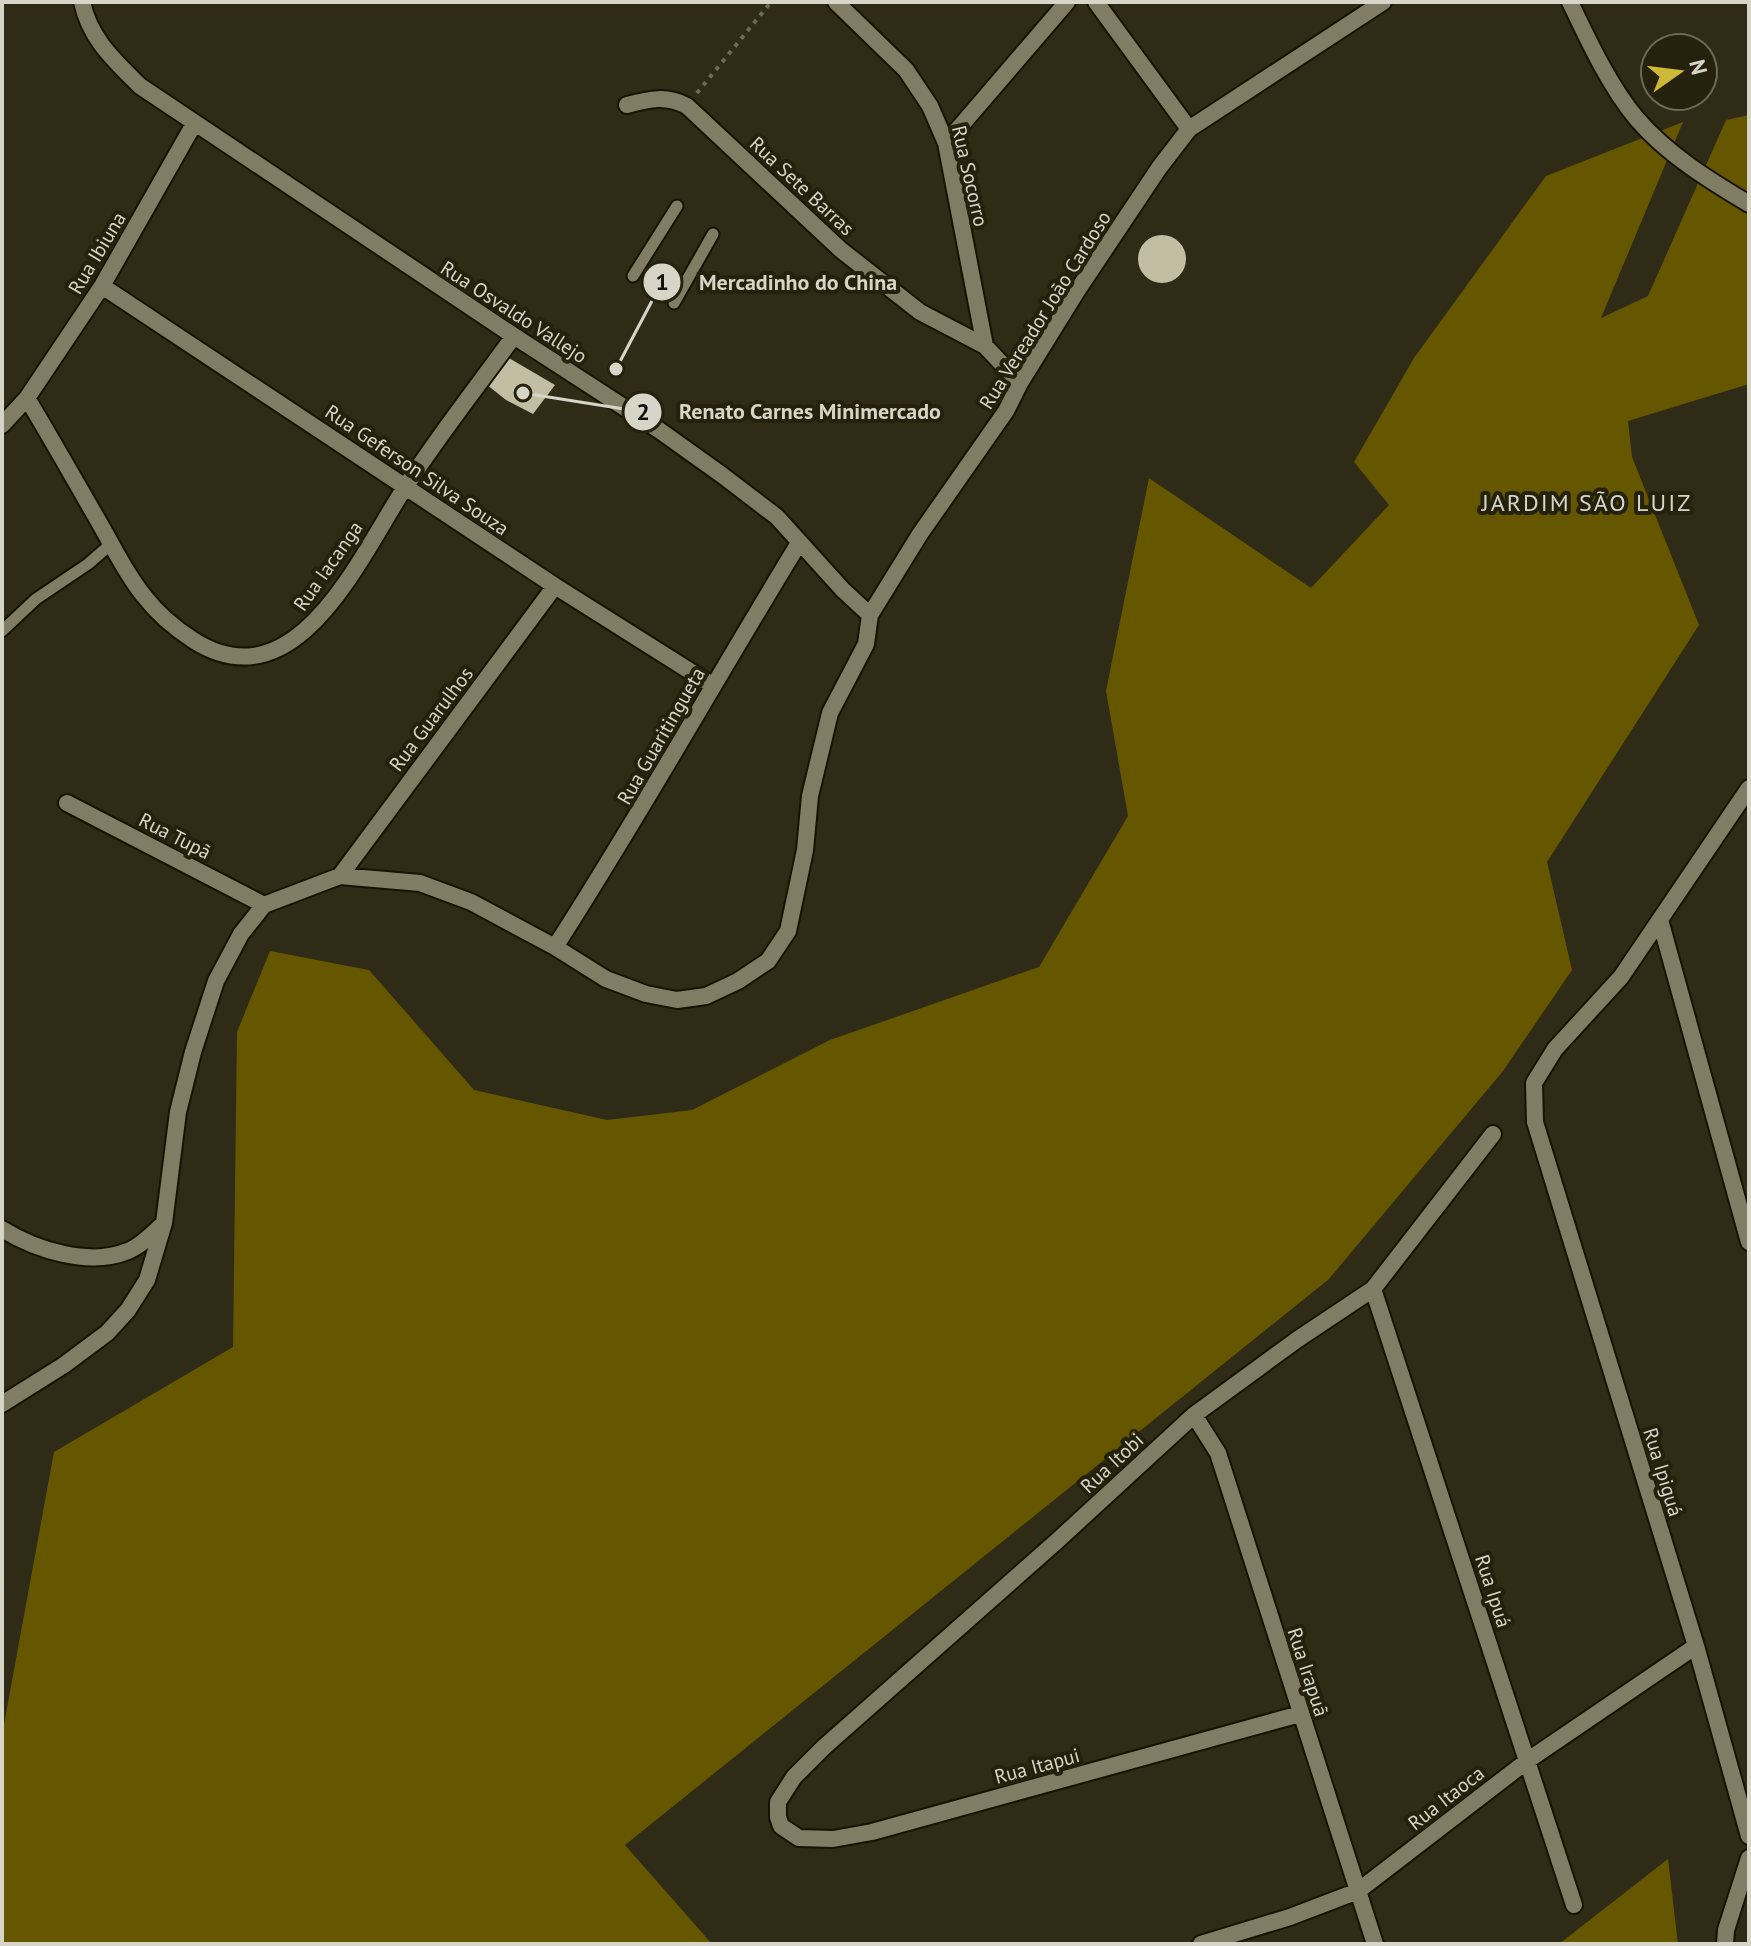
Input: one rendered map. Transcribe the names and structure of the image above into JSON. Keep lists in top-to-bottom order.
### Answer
{
  "streets": {
    "street": [
      "Rua Socorro",
      "Rua Sete Barras",
      "Rua Ibiuna",
      "Rua Vereador João Cardoso",
      "Rua Osvaldo Vallejo",
      "Rua Geferson Silva Souza",
      "Rua Iacanga",
      "Rua Guarulhos",
      "Rua Guaritingueta",
      "Rua Tupã",
      "Rua Itobi",
      "Rua Ipiguá",
      "Rua Ipuá",
      "Rua Irapuã",
      "Rua Itapui",
      "Rua Itaoca"
    ]
  },
  "crossings": [
    ["Rua Socorro", "Rua Sete Barras"],
    ["Rua Sete Barras", "Rua Vereador João Cardoso"],
    ["Rua Ibiuna", "Rua Osvaldo Vallejo"],
    ["Rua Ibiuna", "Rua Geferson Silva Souza"],
    ["Rua Ibiuna", "Rua Iacanga"],
    ["Rua Vereador João Cardoso", "Rua Osvaldo Vallejo"],
    ["Rua Vereador João Cardoso", "Rua Guarulhos"],
    ["Rua Vereador João Cardoso", "Rua Guaritingueta"],
    ["Rua Osvaldo Vallejo", "Rua Iacanga"],
    ["Rua Osvaldo Vallejo", "Rua Guaritingueta"],
    ["Rua Geferson Silva Souza", "Rua Iacanga"],
    ["Rua Geferson Silva Souza", "Rua Guarulhos"],
    ["Rua Geferson Silva Souza", "Rua Guaritingueta"],
    ["Rua Itobi", "Rua Ipuá"],
    ["Rua Itobi", "Rua Irapuã"],
    ["Rua Itobi", "Rua Itapui"],
    ["Rua Ipiguá", "Rua Itaoca"],
    ["Rua Ipuá", "Rua Itaoca"],
    ["Rua Irapuã", "Rua Itapui"],
    ["Rua Irapuã", "Rua Itaoca"]
  ],
  "districts": ["JARDIM SÃO LUIZ"],
  "places": ["Mercadinho do China", "Renato Carnes Minimercado"],
  "north": "right"
}
